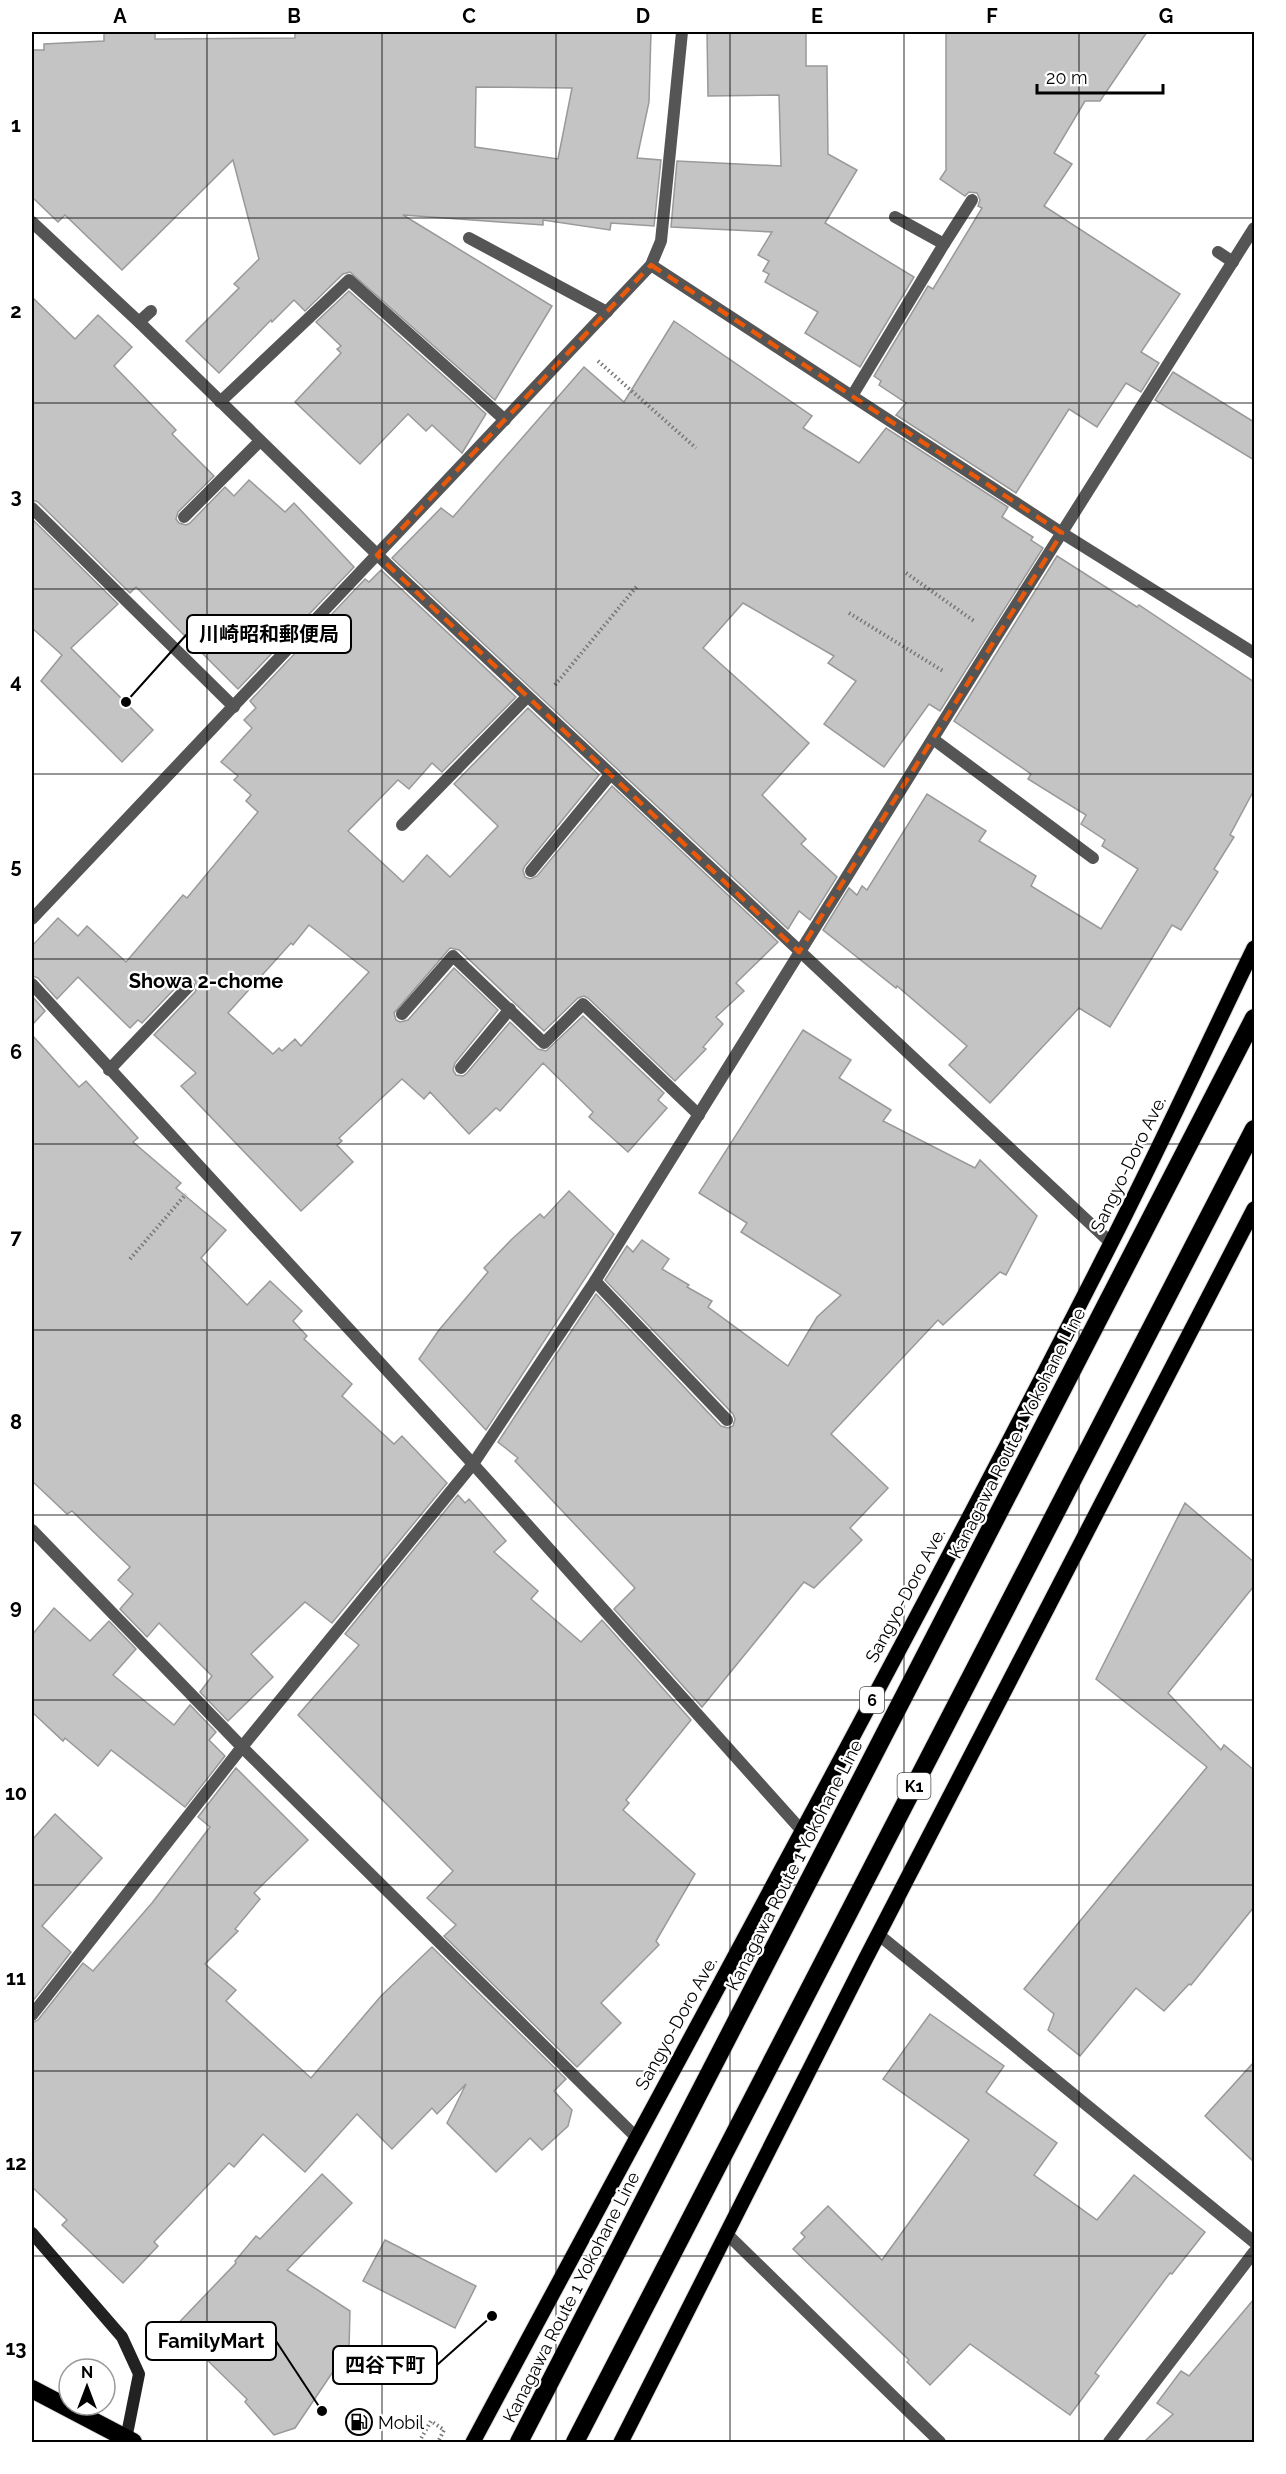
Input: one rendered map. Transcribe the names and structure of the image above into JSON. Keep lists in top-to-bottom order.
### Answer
{
  "streets": {
    "highway": ["Kanagawa Route 1 Yokohane Line", "K1"],
    "main road": ["Sangyo-Doro Ave.", "6"]
  },
  "districts": ["Showa 2-chome"],
  "places": {
    "other": ["川崎昭和郵便局", "四谷下町", "FamilyMart"],
    "fuel station": ["Mobil"]
  },
  "scale_bar": "20 m",
  "north": "top",
  "grid": {
    "columns": [
      "A",
      "B",
      "C",
      "D",
      "E",
      "F",
      "G"
    ],
    "rows": [
      "1",
      "2",
      "3",
      "4",
      "5",
      "6",
      "7",
      "8",
      "9",
      "10",
      "11",
      "12",
      "13"
    ]
  }
}
